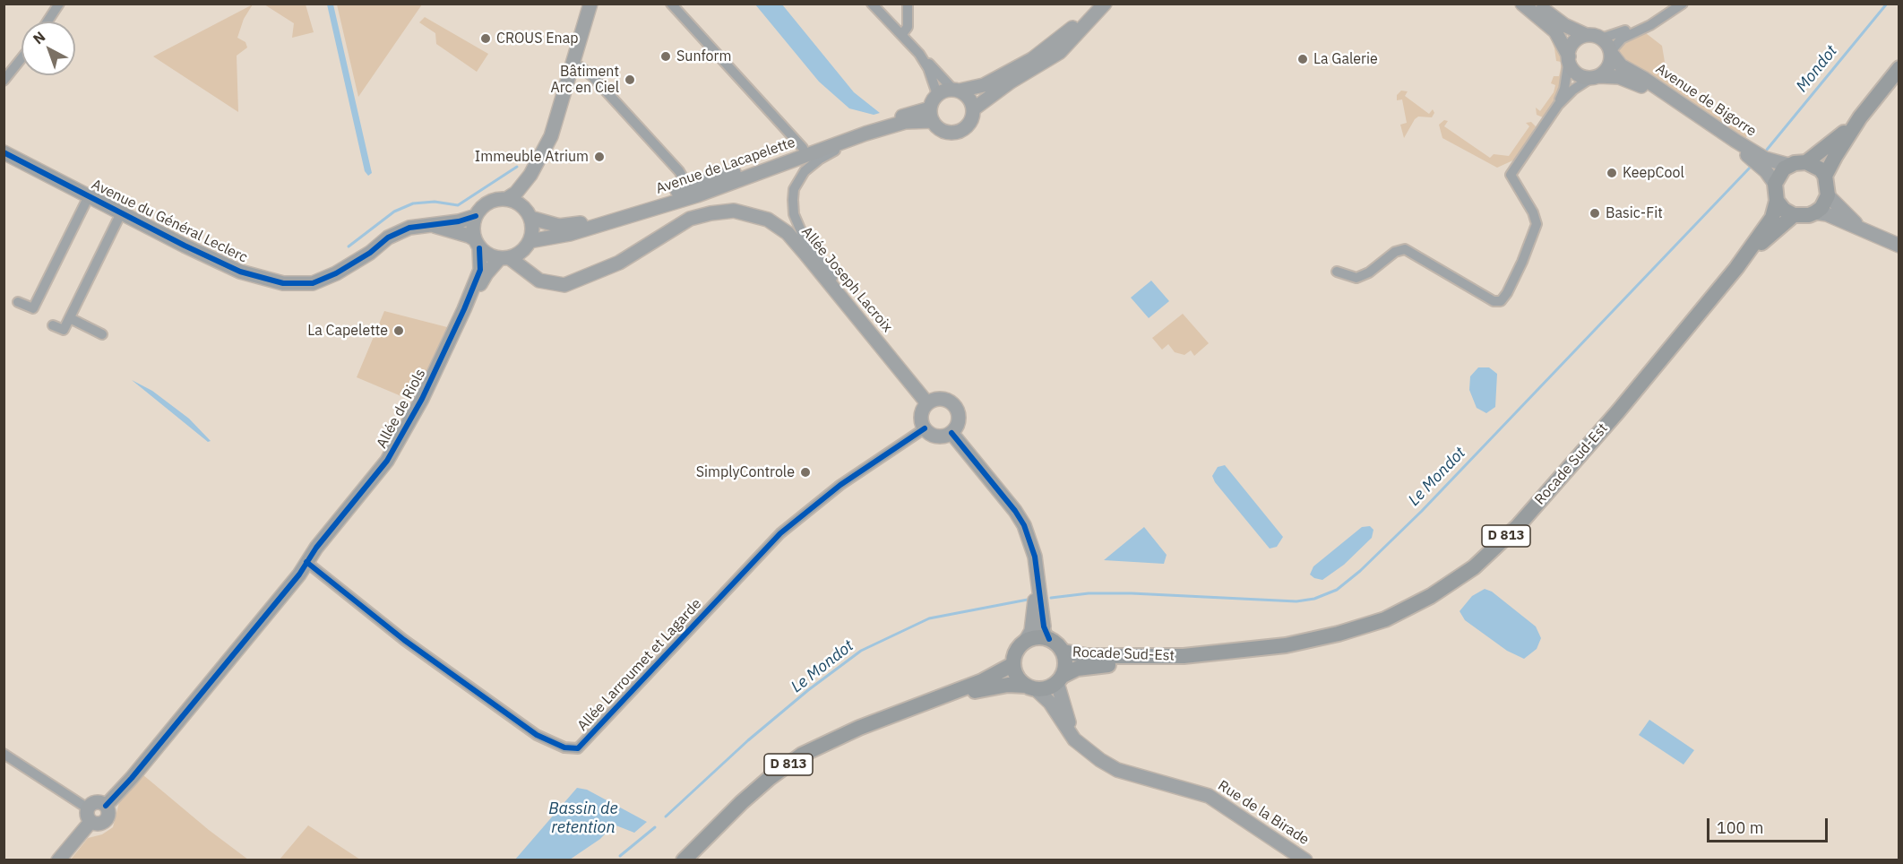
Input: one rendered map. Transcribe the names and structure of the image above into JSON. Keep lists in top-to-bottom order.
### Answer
{
  "streets": {
    "main road": ["Rocade Sud-Est", "D 813"],
    "street": [
      "Avenue de Bigorre",
      "Avenue de Lacapelette",
      "Avenue du Général Leclerc",
      "Allée Joseph Lacroix",
      "Allée de Riols",
      "Allée Larroumet et Lagarde",
      "Rue de la Birade"
    ]
  },
  "crossings": [
    ["Avenue de Bigorre", "Rocade Sud-Est"],
    ["Avenue de Lacapelette", "Avenue du Général Leclerc"],
    ["Avenue de Lacapelette", "Allée de Riols"],
    ["Avenue du Général Leclerc", "Allée de Riols"],
    ["Allée Joseph Lacroix", "Allée Larroumet et Lagarde"],
    ["Allée de Riols", "Allée Larroumet et Lagarde"],
    ["Rocade Sud-Est", "D 813"],
    ["Rocade Sud-Est", "Rue de la Birade"],
    ["D 813", "Rue de la Birade"]
  ],
  "water": ["Mondot", "Le Mondot", "Bassin de retention"],
  "places": [
    "CROUS Enap",
    "Sunform",
    "La Galerie",
    "Bâtiment Arc en Ciel",
    "Immeuble Atrium",
    "KeepCool",
    "Basic-Fit",
    "La Capelette",
    "SimplyControle"
  ],
  "scale_bar": "100 m",
  "north": "top left"
}
